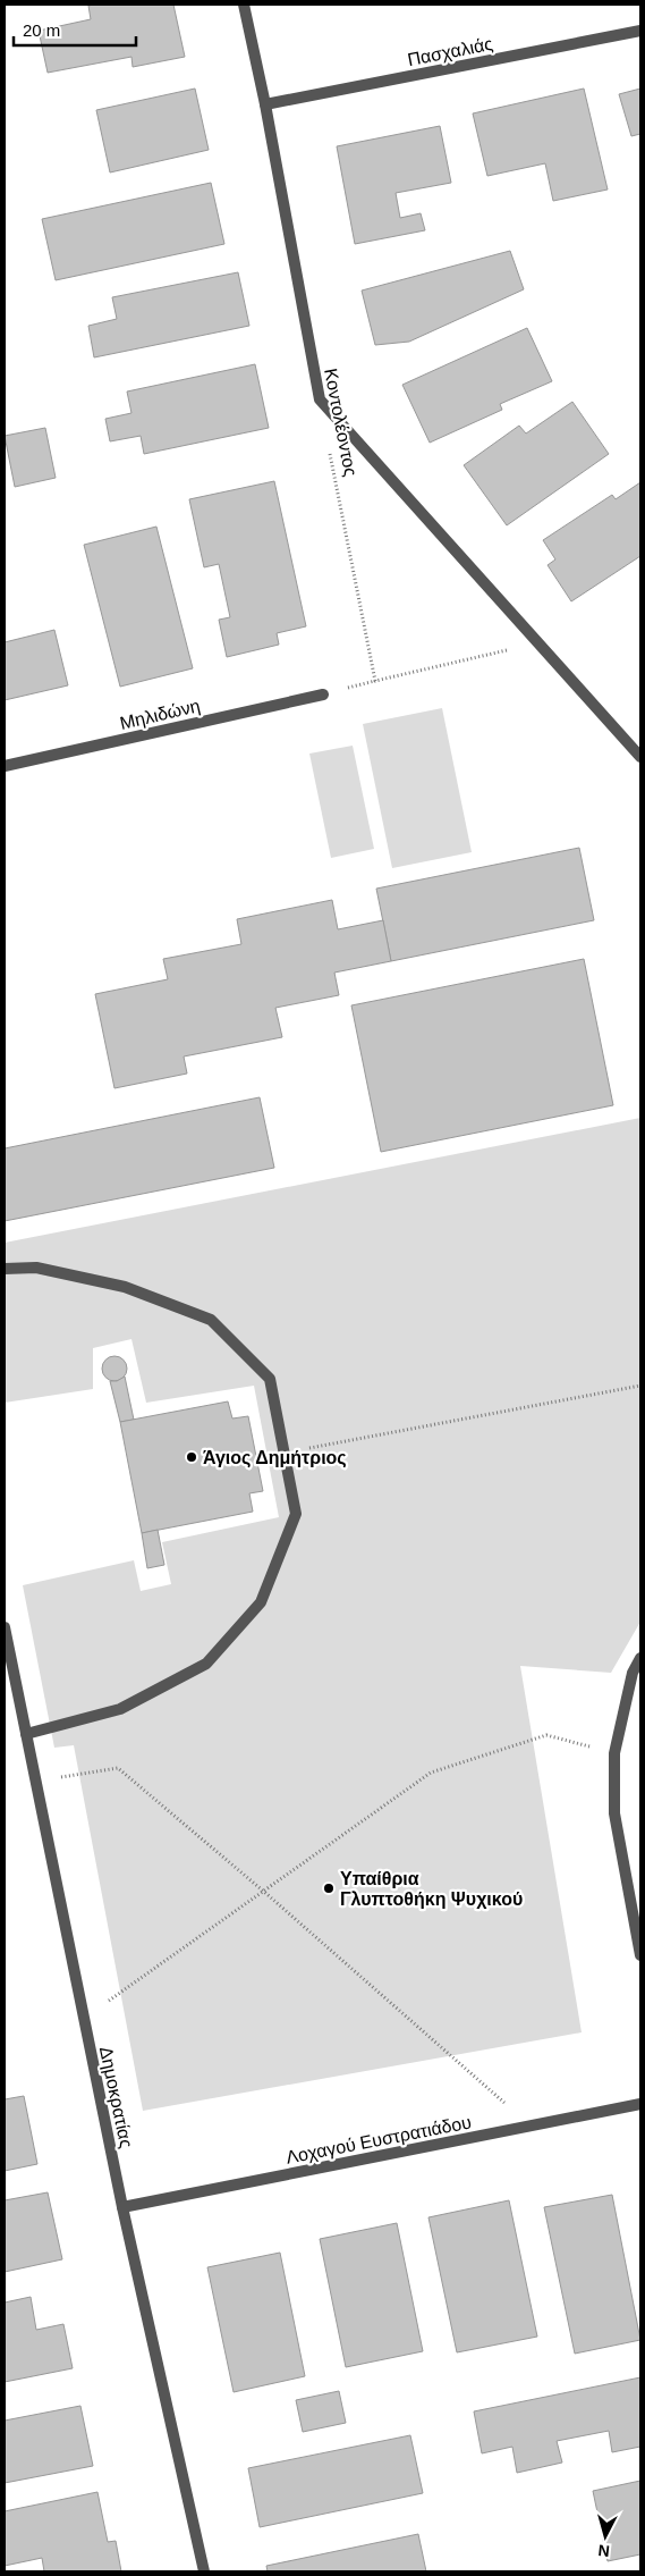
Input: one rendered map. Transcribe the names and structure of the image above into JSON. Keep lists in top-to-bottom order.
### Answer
{
  "streets": {
    "street": [
      "Πασχαλιάς",
      "Κοντολέοντος",
      "Μηλιδώνη",
      "Δημοκρατίας",
      "Λοχαγού Ευστρατιάδου"
    ]
  },
  "crossings": [
    ["Πασχαλιάς", "Κοντολέοντος"],
    ["Δημοκρατίας", "Λοχαγού Ευστρατιάδου"]
  ],
  "places": ["Άγιος Δημήτριος", "Υπαίθρια Γλυπτοθήκη Ψυχικού"],
  "scale_bar": "20 m",
  "north": "bottom"
}
